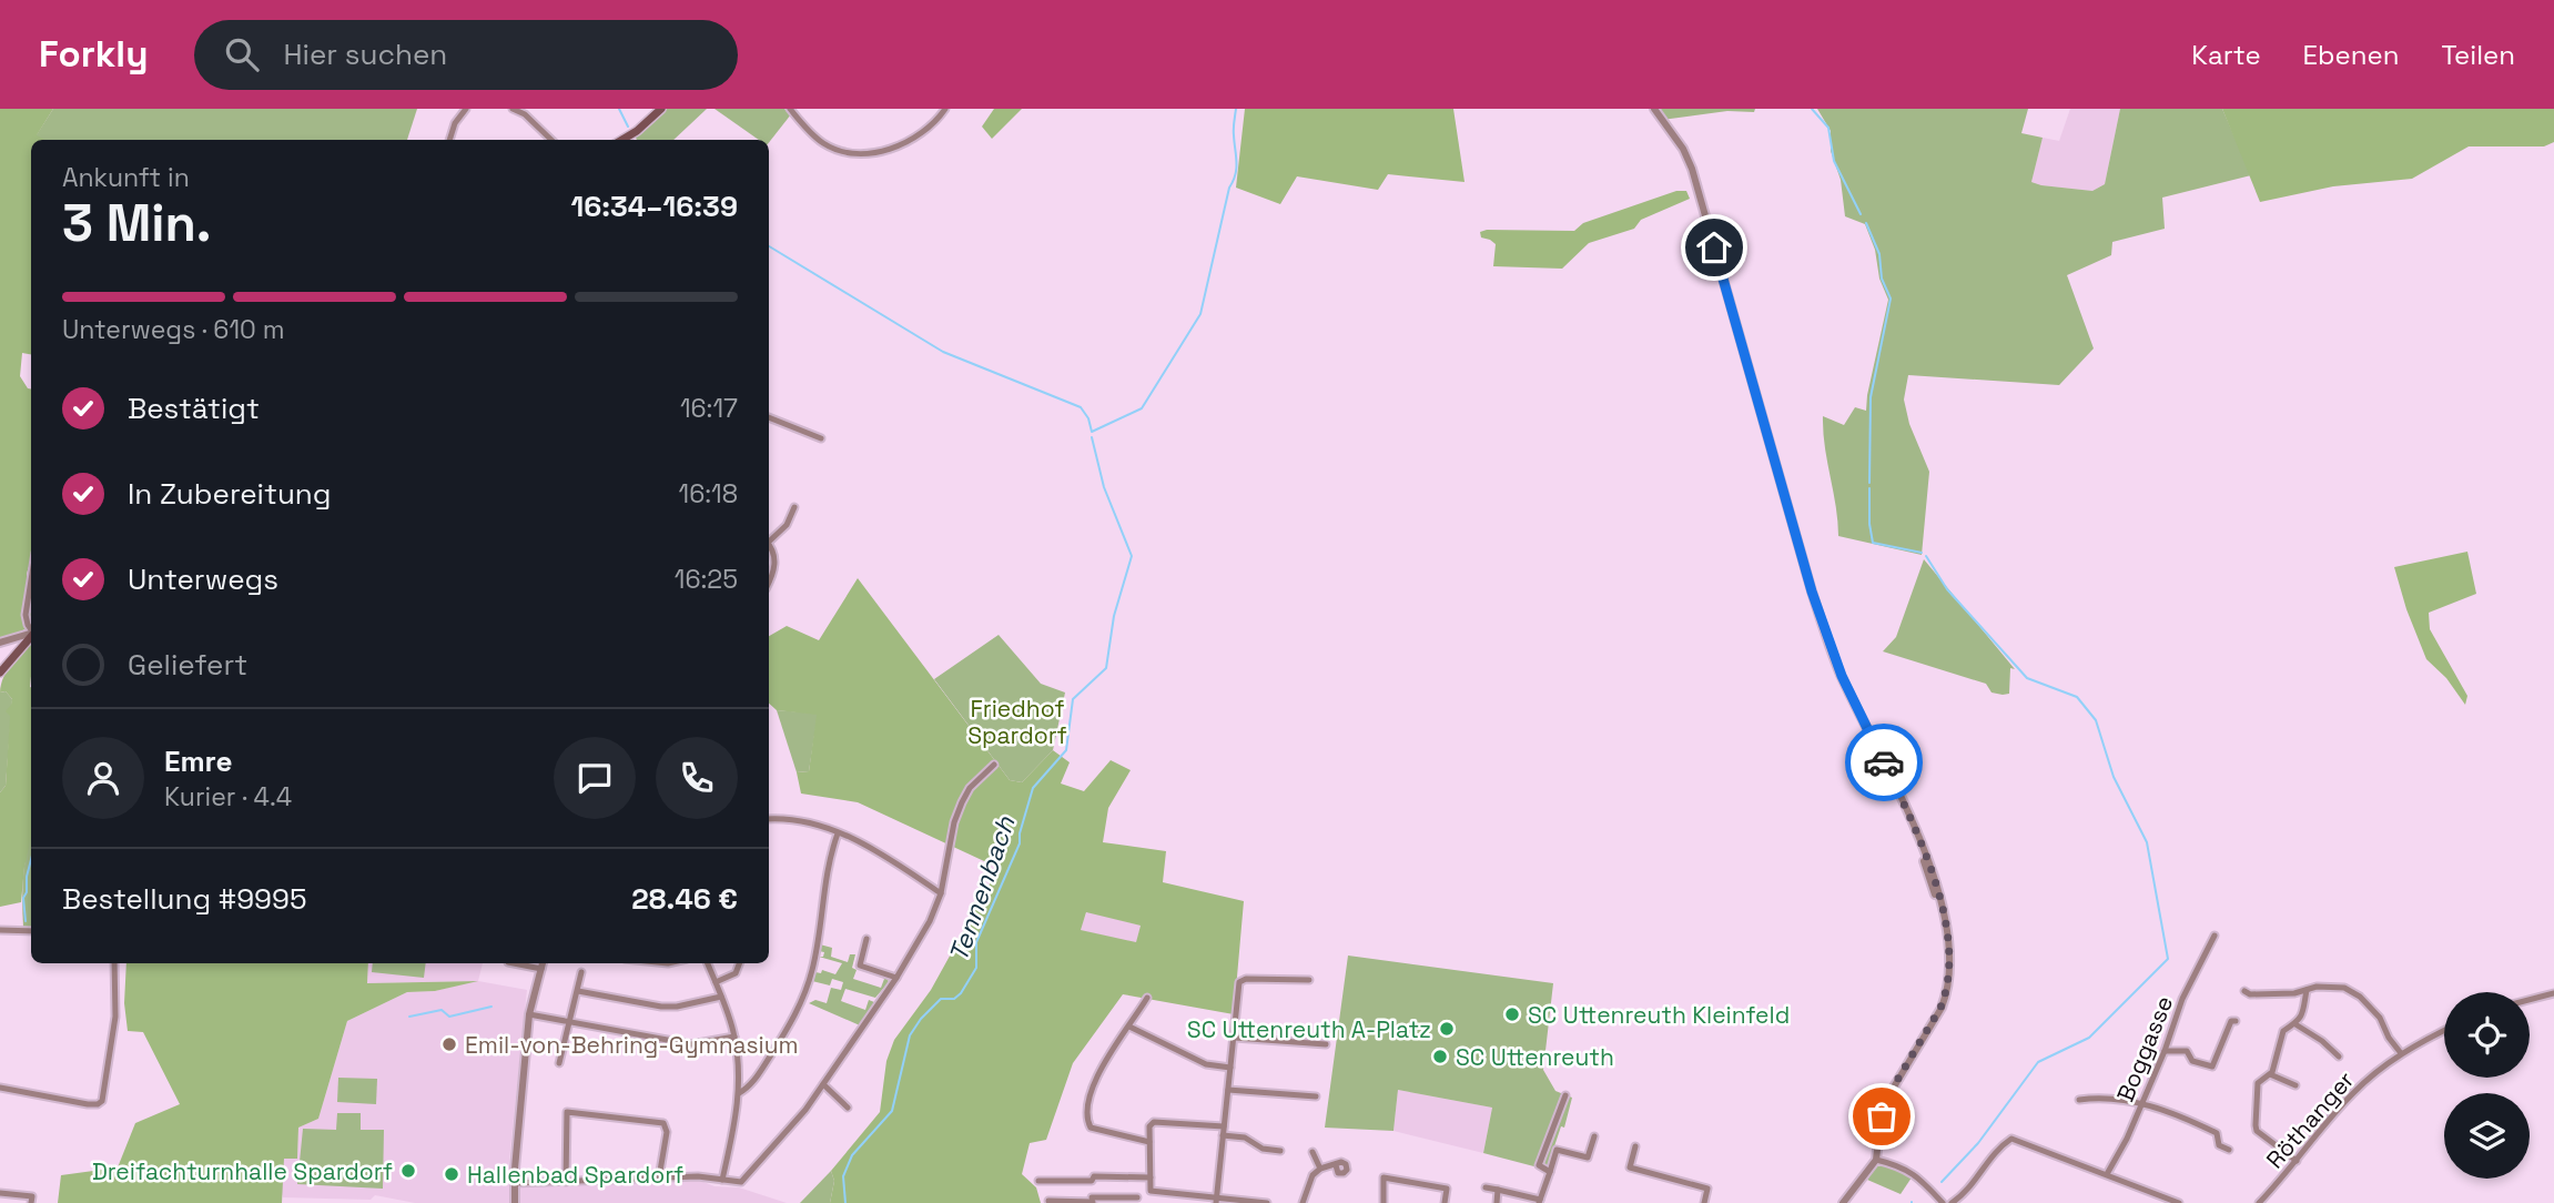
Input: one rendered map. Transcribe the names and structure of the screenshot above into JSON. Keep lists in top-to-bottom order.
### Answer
{
  "streets": {
    "street": ["Boggasse", "Röthanger"]
  },
  "water": ["Tennenbach"],
  "parks": ["Friedhof Spardorf"],
  "places": [
    "SC Uttenreuth Kleinfeld",
    "SC Uttenreuth A-Platz",
    "Emil-von-Behring-Gymnasium",
    "SC Uttenreuth",
    "Dreifachturnhalle Spardorf",
    "Hallenbad Spardorf"
  ],
  "page": {
    "header": "Forkly",
    "search": "Hier suchen",
    "nav": ["Karte", "Ebenen", "Teilen"],
    "heading": ["3 Min.", "Ankunft in", "16:34–16:39"],
    "panel": [
      "Emre",
      "Kurier · 4.4",
      "Bestellung #9995",
      "28.46 €"
    ],
    "bar": "Unterwegs · 610 m",
    "list": [
      ["Bestätigt", "16:17"],
      ["In Zubereitung", "16:18"],
      ["Unterwegs", "16:25"],
      "Geliefert"
    ]
  }
}
